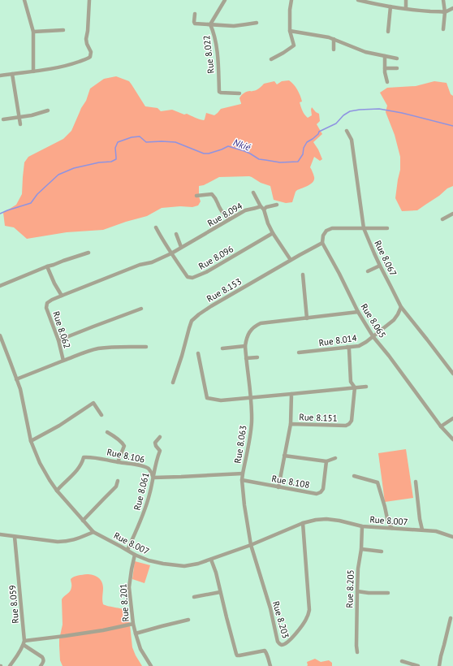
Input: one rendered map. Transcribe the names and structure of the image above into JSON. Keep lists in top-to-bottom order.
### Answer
{
  "streets": {
    "street": [
      "Rue 8.022",
      "Rue 8.094",
      "Rue 8.096",
      "Rue 8.067",
      "Rue 8.153",
      "Rue 8.065",
      "Rue 8.062",
      "Rue 8.014",
      "Rue 8.151",
      "Rue 8.063",
      "Rue 8.106",
      "Rue 8.108",
      "Rue 8.061",
      "Rue 8.007",
      "Rue 8.205",
      "Rue 8.201",
      "Rue 8.059",
      "Rue 8.203"
    ]
  },
  "crossings": [
    ["Rue 8.094", "Rue 8.096"],
    ["Rue 8.094", "Rue 8.062"],
    ["Rue 8.067", "Rue 8.014"],
    ["Rue 8.153", "Rue 8.065"],
    ["Rue 8.065", "Rue 8.014"],
    ["Rue 8.062", "Rue 8.007"],
    ["Rue 8.014", "Rue 8.151"],
    ["Rue 8.151", "Rue 8.108"],
    ["Rue 8.063", "Rue 8.108"],
    ["Rue 8.063", "Rue 8.007"],
    ["Rue 8.063", "Rue 8.203"],
    ["Rue 8.106", "Rue 8.061"],
    ["Rue 8.106", "Rue 8.007"],
    ["Rue 8.061", "Rue 8.007"],
    ["Rue 8.007", "Rue 8.205"],
    ["Rue 8.007", "Rue 8.201"],
    ["Rue 8.007", "Rue 8.203"]
  ],
  "water": ["Nkié"]
}
